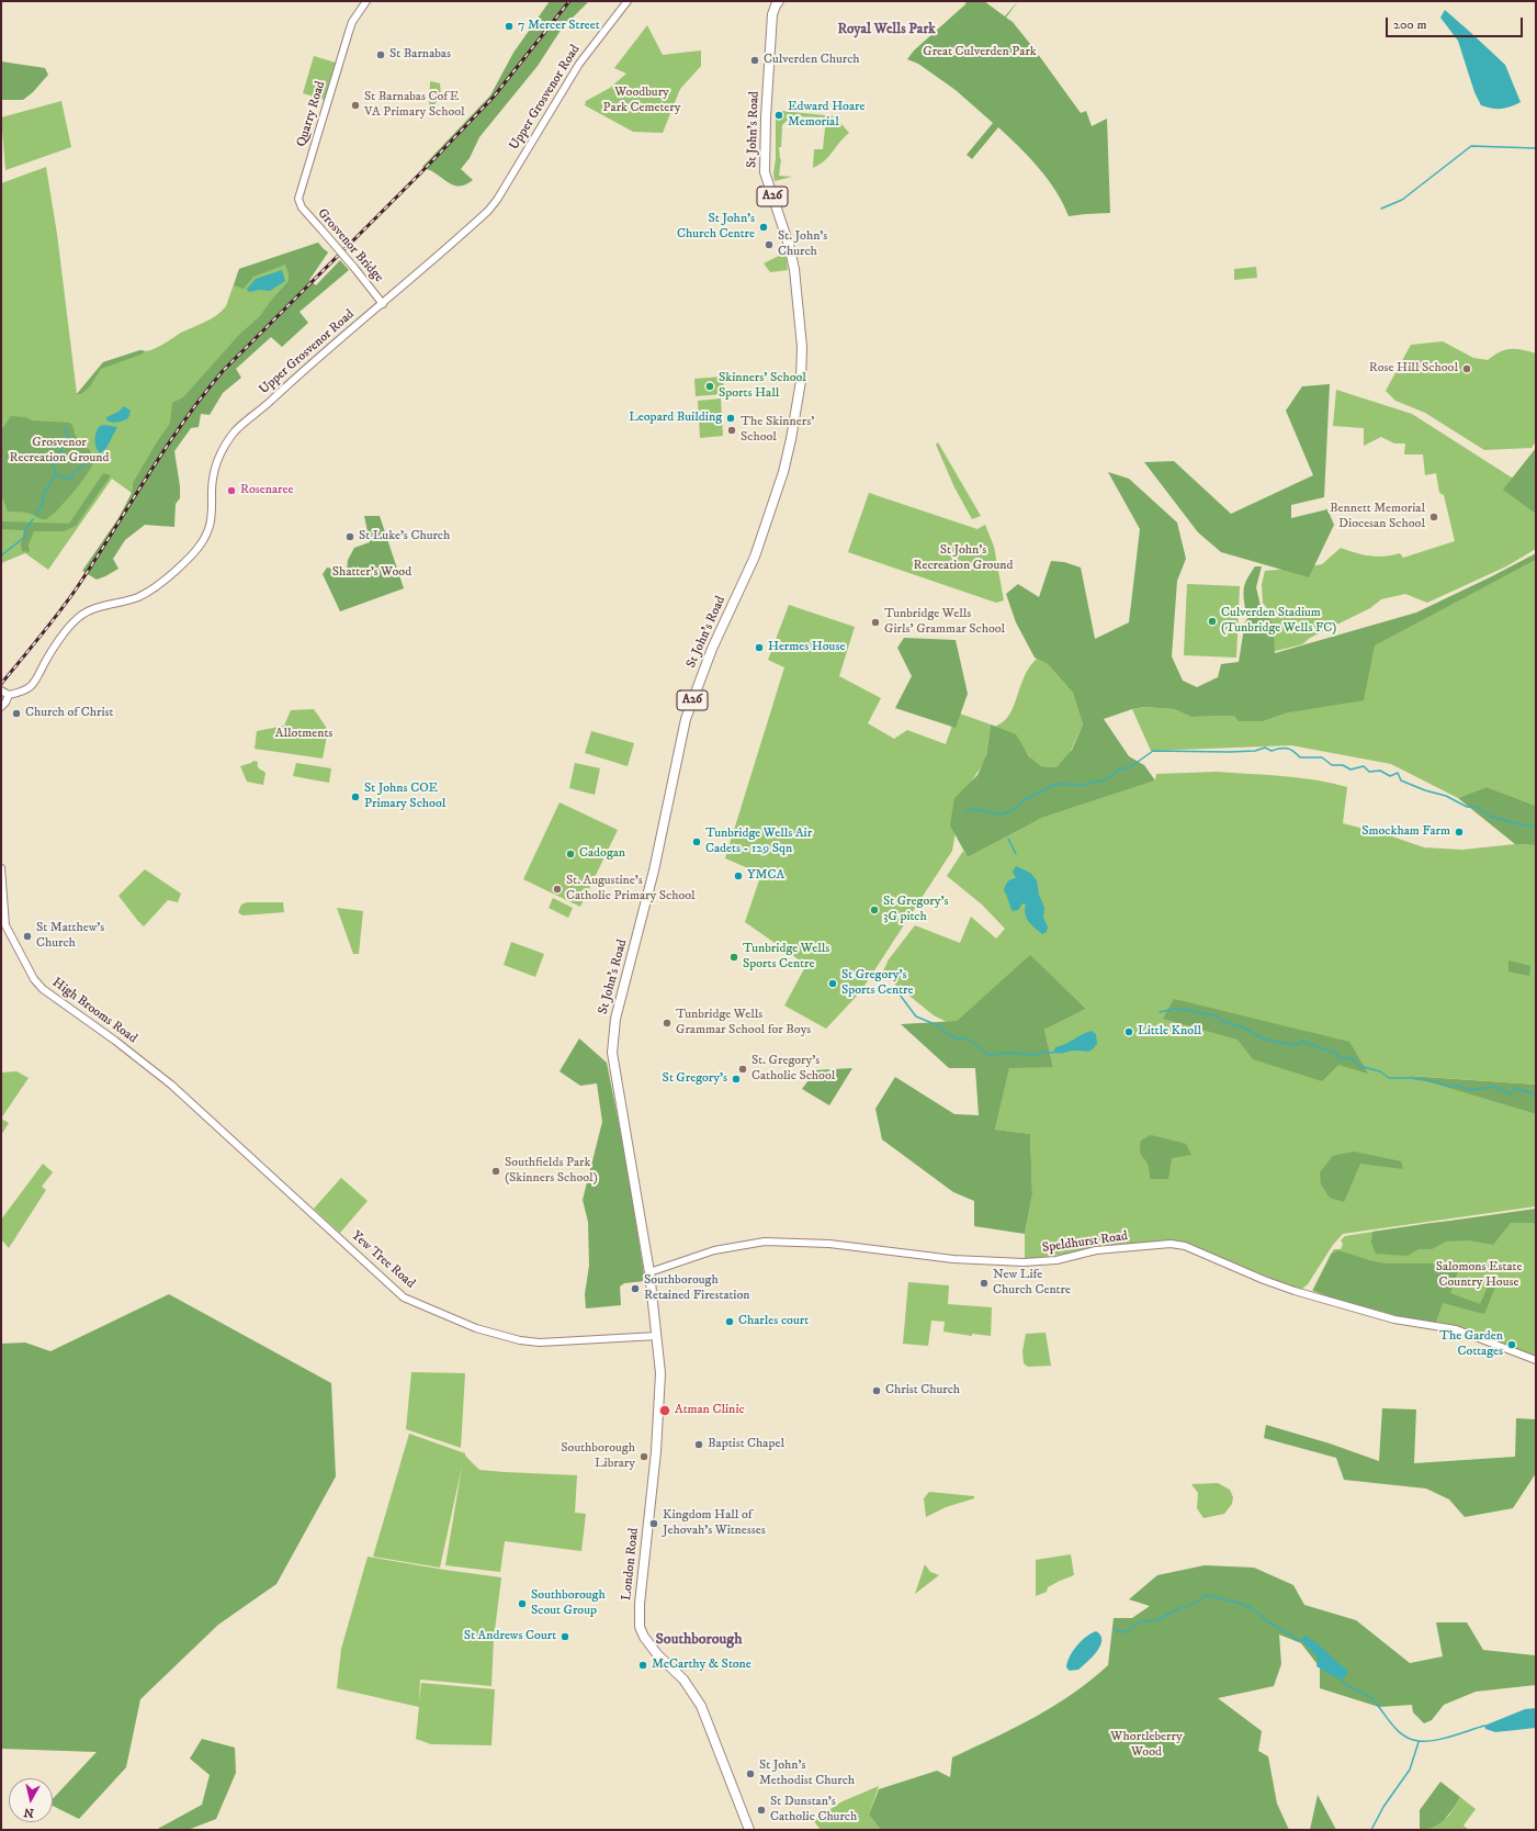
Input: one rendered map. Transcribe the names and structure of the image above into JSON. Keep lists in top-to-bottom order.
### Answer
{
  "streets": {
    "highway": ["St John's Road", "A26", "London Road"],
    "street": [
      "Upper Grosvenor Road",
      "Quarry Road",
      "Grosvenor Bridge",
      "High Brooms Road",
      "Speldhurst Road",
      "Yew Tree Road"
    ]
  },
  "crossings": [
    ["Upper Grosvenor Road", "Grosvenor Bridge"],
    ["Quarry Road", "Grosvenor Bridge"],
    ["St John's Road", "Speldhurst Road"],
    ["St John's Road", "London Road"],
    ["High Brooms Road", "Yew Tree Road"],
    ["Speldhurst Road", "London Road"],
    ["Yew Tree Road", "London Road"]
  ],
  "districts": ["Royal Wells Park", "Southborough"],
  "parks": [
    "Great Culverden Park",
    "Woodbury Park Cemetery",
    "Grosvenor Recreation Ground",
    "St John's Recreation Ground",
    "Shatter's Wood",
    "Allotments",
    "Salomons Estate Country House",
    "Whortleberry Wood"
  ],
  "places": [
    "7 Mercer Street",
    "St Barnabas",
    "Culverden Church",
    "St Barnabas CofE VA Primary School",
    "Edward Hoare Memorial",
    "St John's Church Centre",
    "St. John's Church",
    "Rose Hill School",
    "Skinners' School Sports Hall",
    "Leopard Building",
    "The Skinners' School",
    "Rosenaree",
    "Bennett Memorial Diocesan School",
    "St Luke's Church",
    "Culverden Stadium (Tunbridge Wells FC)",
    "Tunbridge Wells Girls' Grammar School",
    "Hermes House",
    "Church of Christ",
    "St Johns COE Primary School",
    "Smockham Farm",
    "Tunbridge Wells Air Cadets - 129 Sqn",
    "Cadogan",
    "YMCA",
    "St. Augustine's Catholic Primary School",
    "St Gregory's 3G pitch",
    "St Matthew's Church",
    "Tunbridge Wells Sports Centre",
    "St Gregory's Sports Centre",
    "Tunbridge Wells Grammar School for Boys",
    "Little Knoll",
    "St. Gregory's Catholic School",
    "St Gregory's",
    "Southfields Park (Skinners School)",
    "New Life Church Centre",
    "Southborough Retained Firestation",
    "Charles court",
    "The Garden Cottages",
    "Christ Church",
    "Atman Clinic",
    "Baptist Chapel",
    "Southborough Library",
    "Kingdom Hall of Jehovah's Witnesses",
    "Southborough Scout Group",
    "St Andrews Court",
    "McCarthy & Stone",
    "St John's Methodist Church",
    "St Dunstan's Catholic Church"
  ],
  "scale_bar": "200 m",
  "north": "bottom"
}
